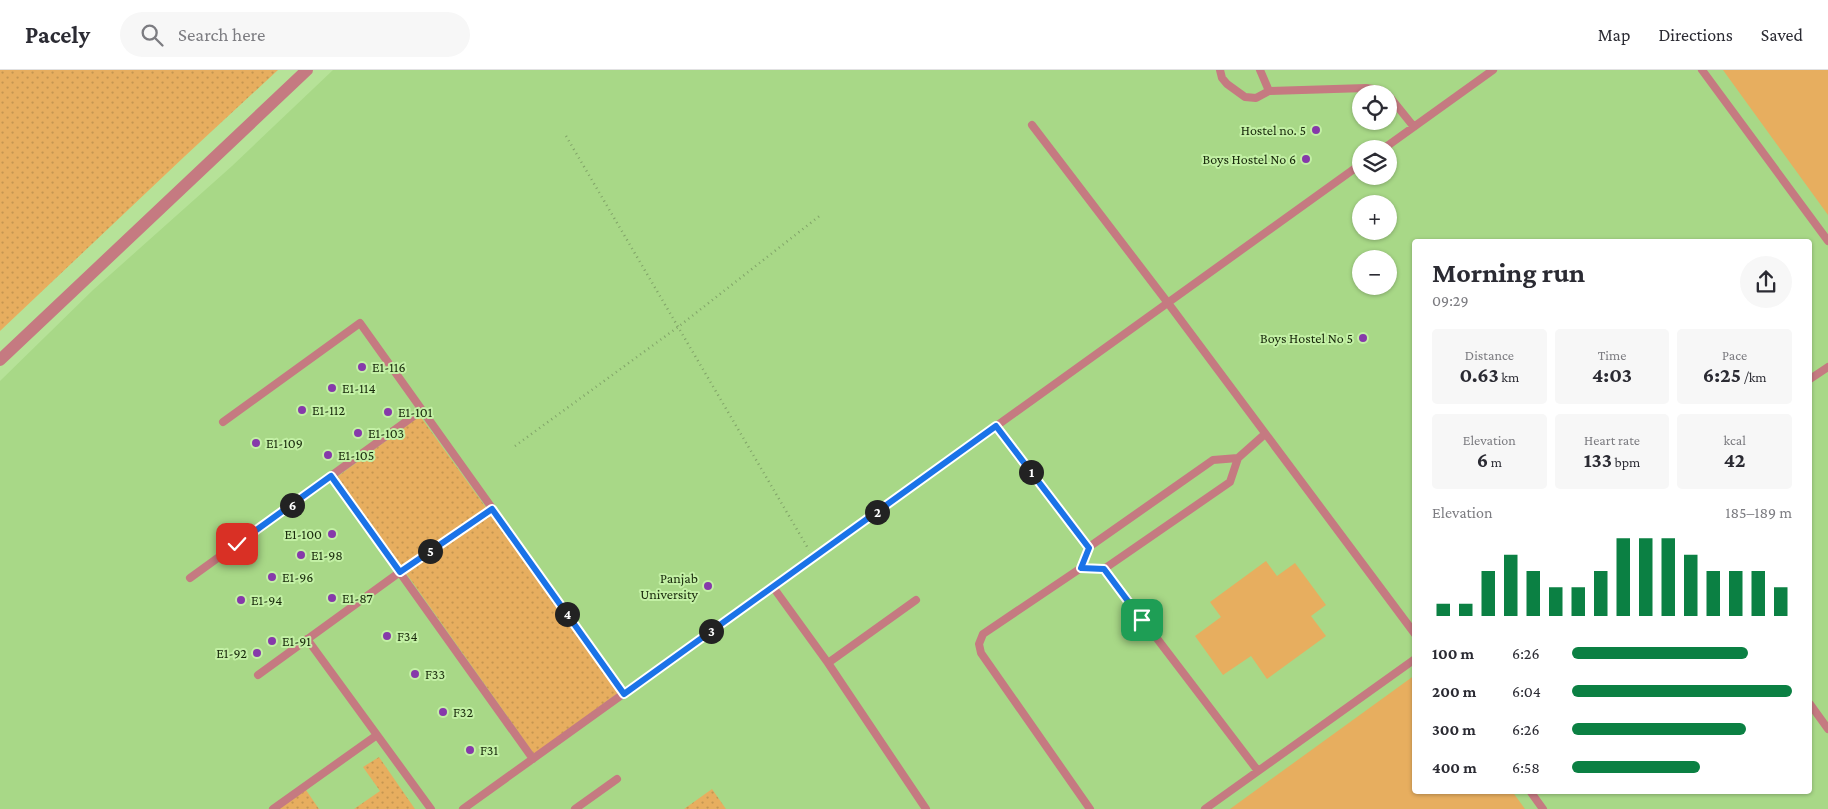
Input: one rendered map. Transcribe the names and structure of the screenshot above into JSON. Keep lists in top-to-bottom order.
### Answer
{
  "places": [
    "Hostel no. 5",
    "Boys Hostel No 6",
    "Boys Hostel No 5",
    "E1-116",
    "E1-114",
    "E1-112",
    "E1-101",
    "E1-103",
    "E1-109",
    "E1-105",
    "E1-100",
    "E1-98",
    "E1-96",
    "Panjab University",
    "E1-87",
    "E1-94",
    "F34",
    "E1-91",
    "E1-92",
    "F33",
    "F32",
    "F31"
  ],
  "page": {
    "header": "Pacely",
    "search": "Search here",
    "nav": ["Map", "Directions", "Saved"],
    "map_buttons": ["+", "−"],
    "heading": ["Morning run", "09:29"],
    "stats": [
      ["Distance", "0.63 km"],
      ["Time", "4:03"],
      ["Pace", "6:25 /km"],
      ["Elevation", "6 m"],
      ["Heart rate", "133 bpm"],
      ["kcal", "42"]
    ],
    "pins": [
      "1",
      "6",
      "2",
      "5",
      "4",
      "3"
    ],
    "chart": ["Elevation", "185–189 m"],
    "list": [
      {
        "name": "100 m",
        "note": "6:26"
      },
      {
        "name": "200 m",
        "note": "6:04"
      },
      {
        "name": "300 m",
        "note": "6:26"
      },
      {
        "name": "400 m",
        "note": "6:58"
      }
    ]
  }
}
